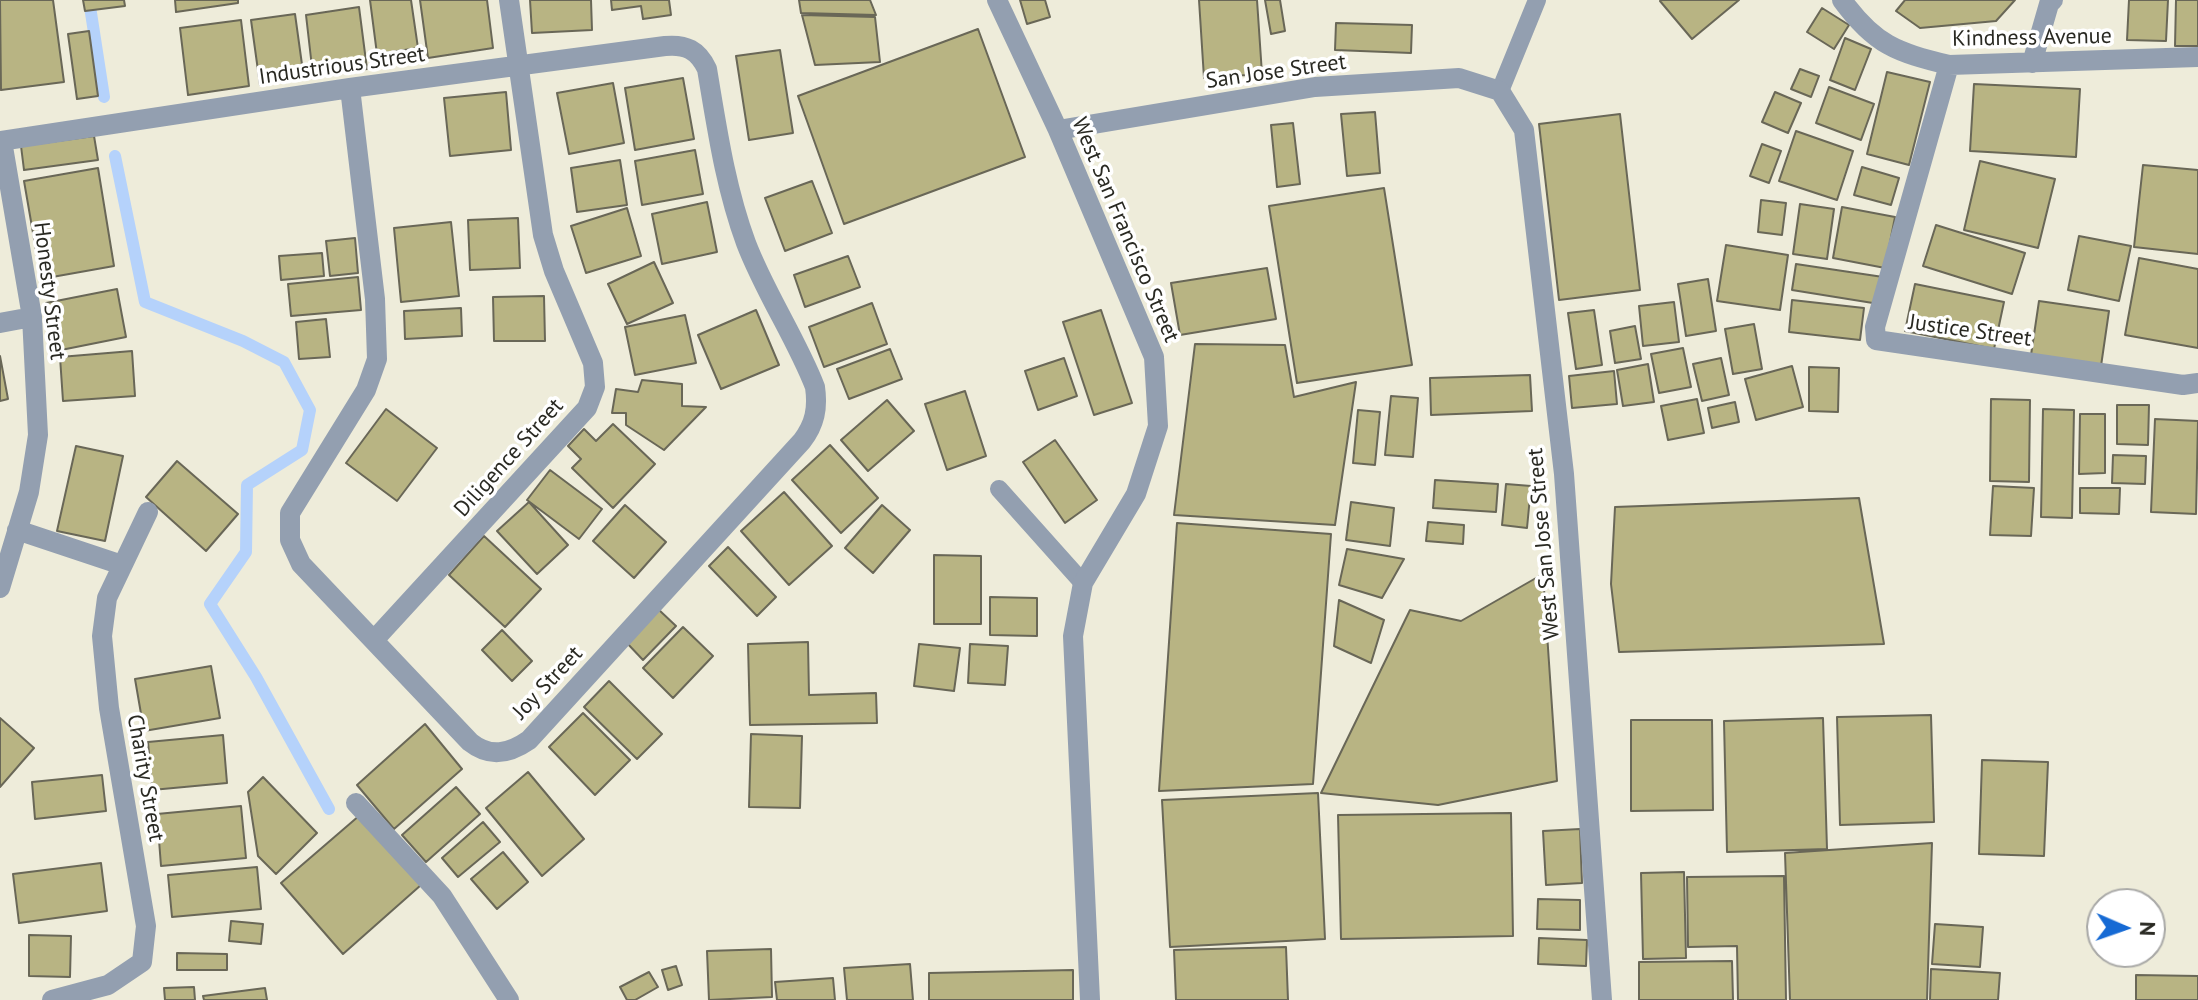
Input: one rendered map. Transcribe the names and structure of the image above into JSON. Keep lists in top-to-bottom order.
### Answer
{
  "streets": {
    "street": [
      "Kindness Avenue",
      "Industrious Street",
      "San Jose Street",
      "West San Francisco Street",
      "Honesty Street",
      "Justice Street",
      "Diligence Street",
      "West San Jose Street",
      "Joy Street",
      "Charity Street"
    ]
  },
  "crossings": [
    ["Kindness Avenue", "Justice Street"],
    ["Industrious Street", "Honesty Street"],
    ["Industrious Street", "Diligence Street"],
    ["Industrious Street", "Joy Street"],
    ["San Jose Street", "West San Francisco Street"],
    ["San Jose Street", "West San Jose Street"],
    ["Diligence Street", "Joy Street"]
  ],
  "north": "right"
}
